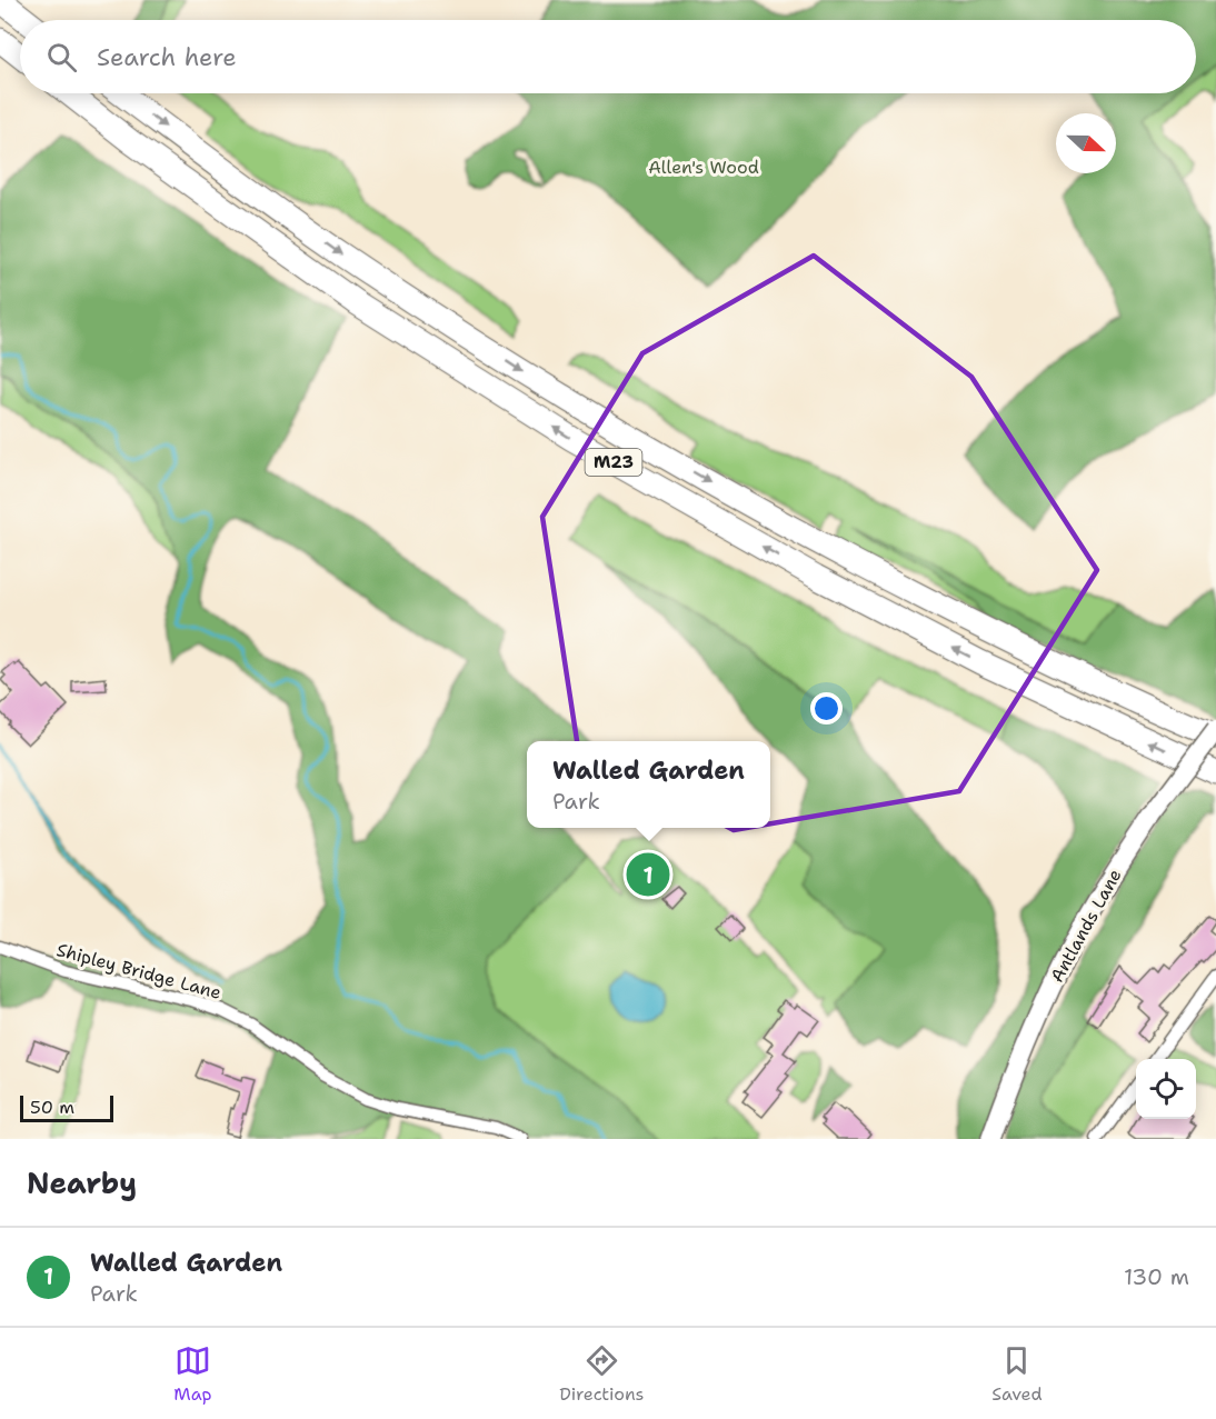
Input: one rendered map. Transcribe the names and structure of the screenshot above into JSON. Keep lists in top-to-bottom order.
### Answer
{
  "streets": {
    "highway": ["M23"],
    "main road": ["Antlands Lane"],
    "street": ["Shipley Bridge Lane"]
  },
  "parks": ["Allen's Wood"],
  "scale_bar": "50 m",
  "north": "right",
  "page": {
    "search": "Search here",
    "popup": ["Walled Garden", "Park"],
    "pins": "1",
    "scale": "50 m",
    "heading": "Nearby",
    "list": [
      {
        "mark": "1",
        "name": "Walled Garden",
        "note": "Park",
        "value": "130 m"
      }
    ],
    "nav": ["Map", "Directions", "Saved"]
  }
}
